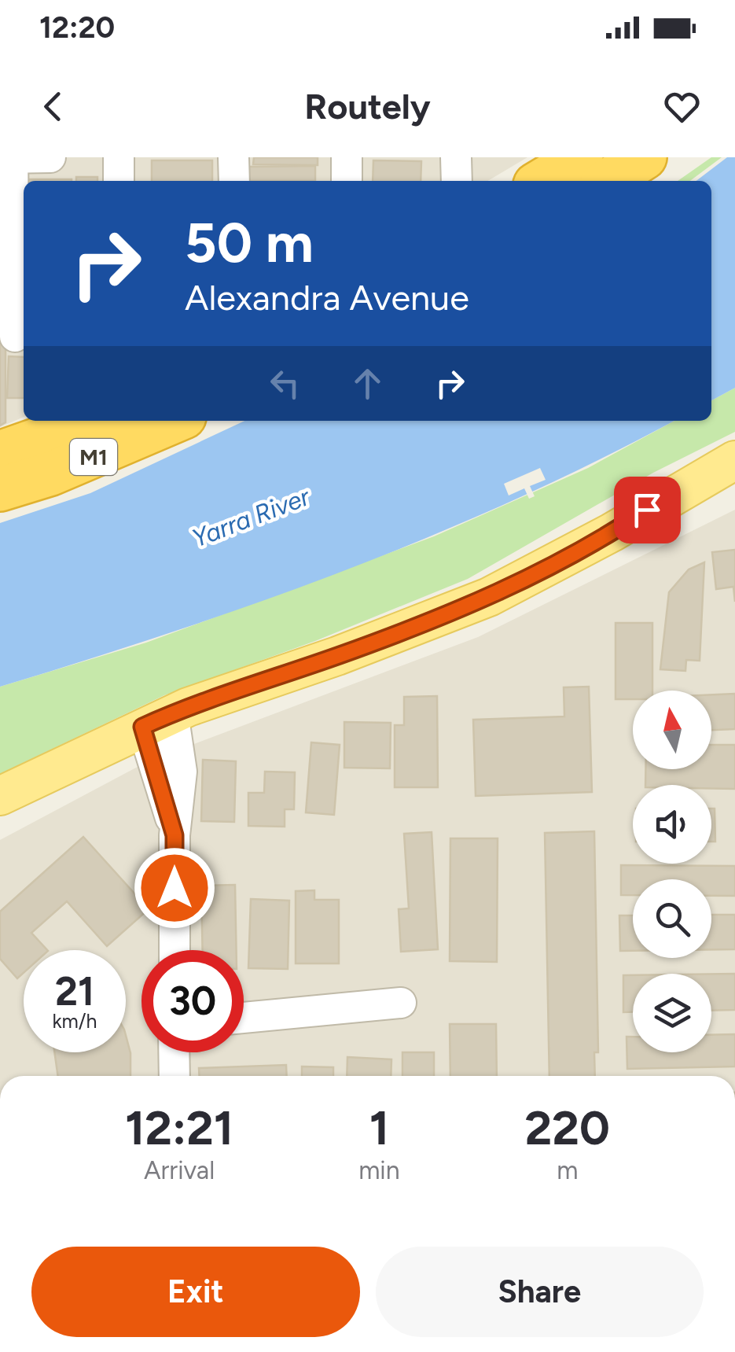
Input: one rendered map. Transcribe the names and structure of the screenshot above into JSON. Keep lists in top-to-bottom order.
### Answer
{
  "streets": {
    "highway": ["M1"]
  },
  "water": ["Yarra River"],
  "north": "top",
  "page": {
    "status": "12:20",
    "header": "Routely",
    "turn": ["50 m", "Alexandra Avenue"],
    "speed": "21 km/h",
    "limit": "30",
    "eta": [
      "12:21",
      "Arrival",
      "1",
      "min",
      "220",
      "m"
    ],
    "buttons": ["Exit", "Share"]
  }
}
